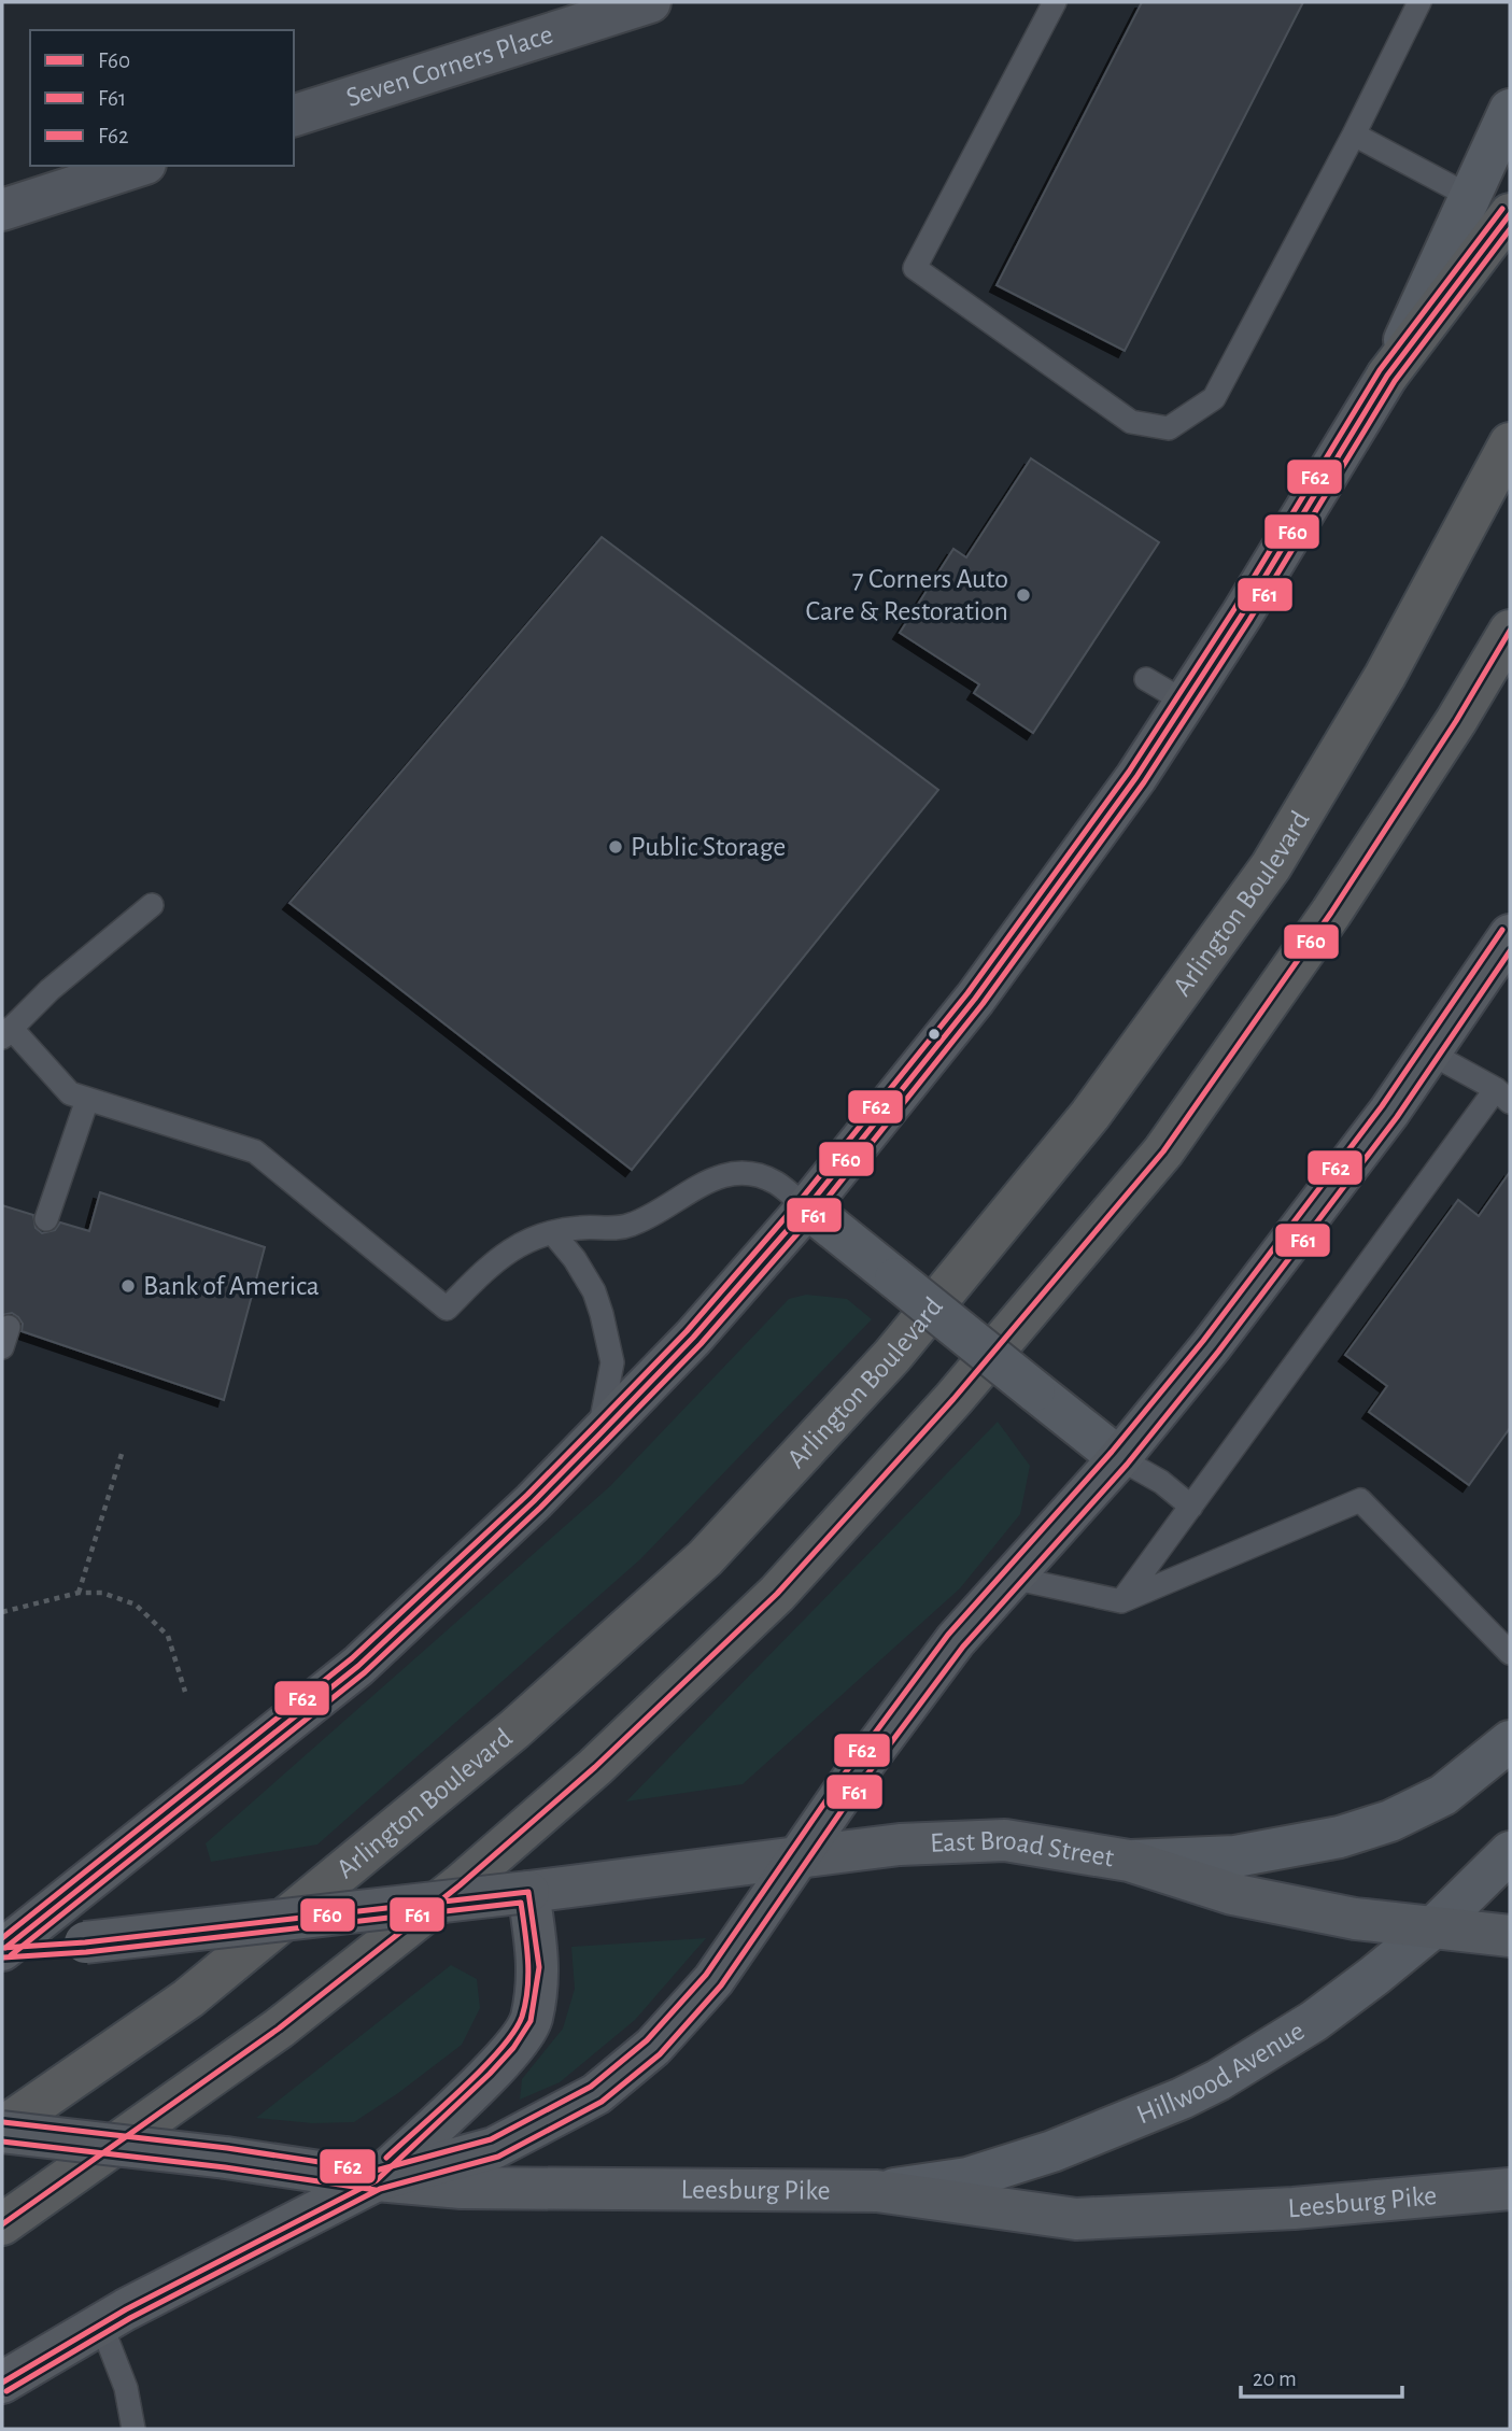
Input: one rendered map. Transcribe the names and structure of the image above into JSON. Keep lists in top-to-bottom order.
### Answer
{
  "streets": {
    "highway": ["Arlington Boulevard"],
    "main road": ["East Broad Street", "Hillwood Avenue", "Leesburg Pike"],
    "street": ["Seven Corners Place"]
  },
  "crossings": [
    ["Arlington Boulevard", "Leesburg Pike"],
    ["East Broad Street", "Hillwood Avenue"],
    ["Hillwood Avenue", "Leesburg Pike"]
  ],
  "places": ["7 Corners Auto Care & Restoration", "Public Storage", "Bank of America"],
  "lines": ["transit line F62", "transit line F60", "transit line F61"],
  "legend": ["F60", "F61", "F62"],
  "scale_bar": "20 m"
}
